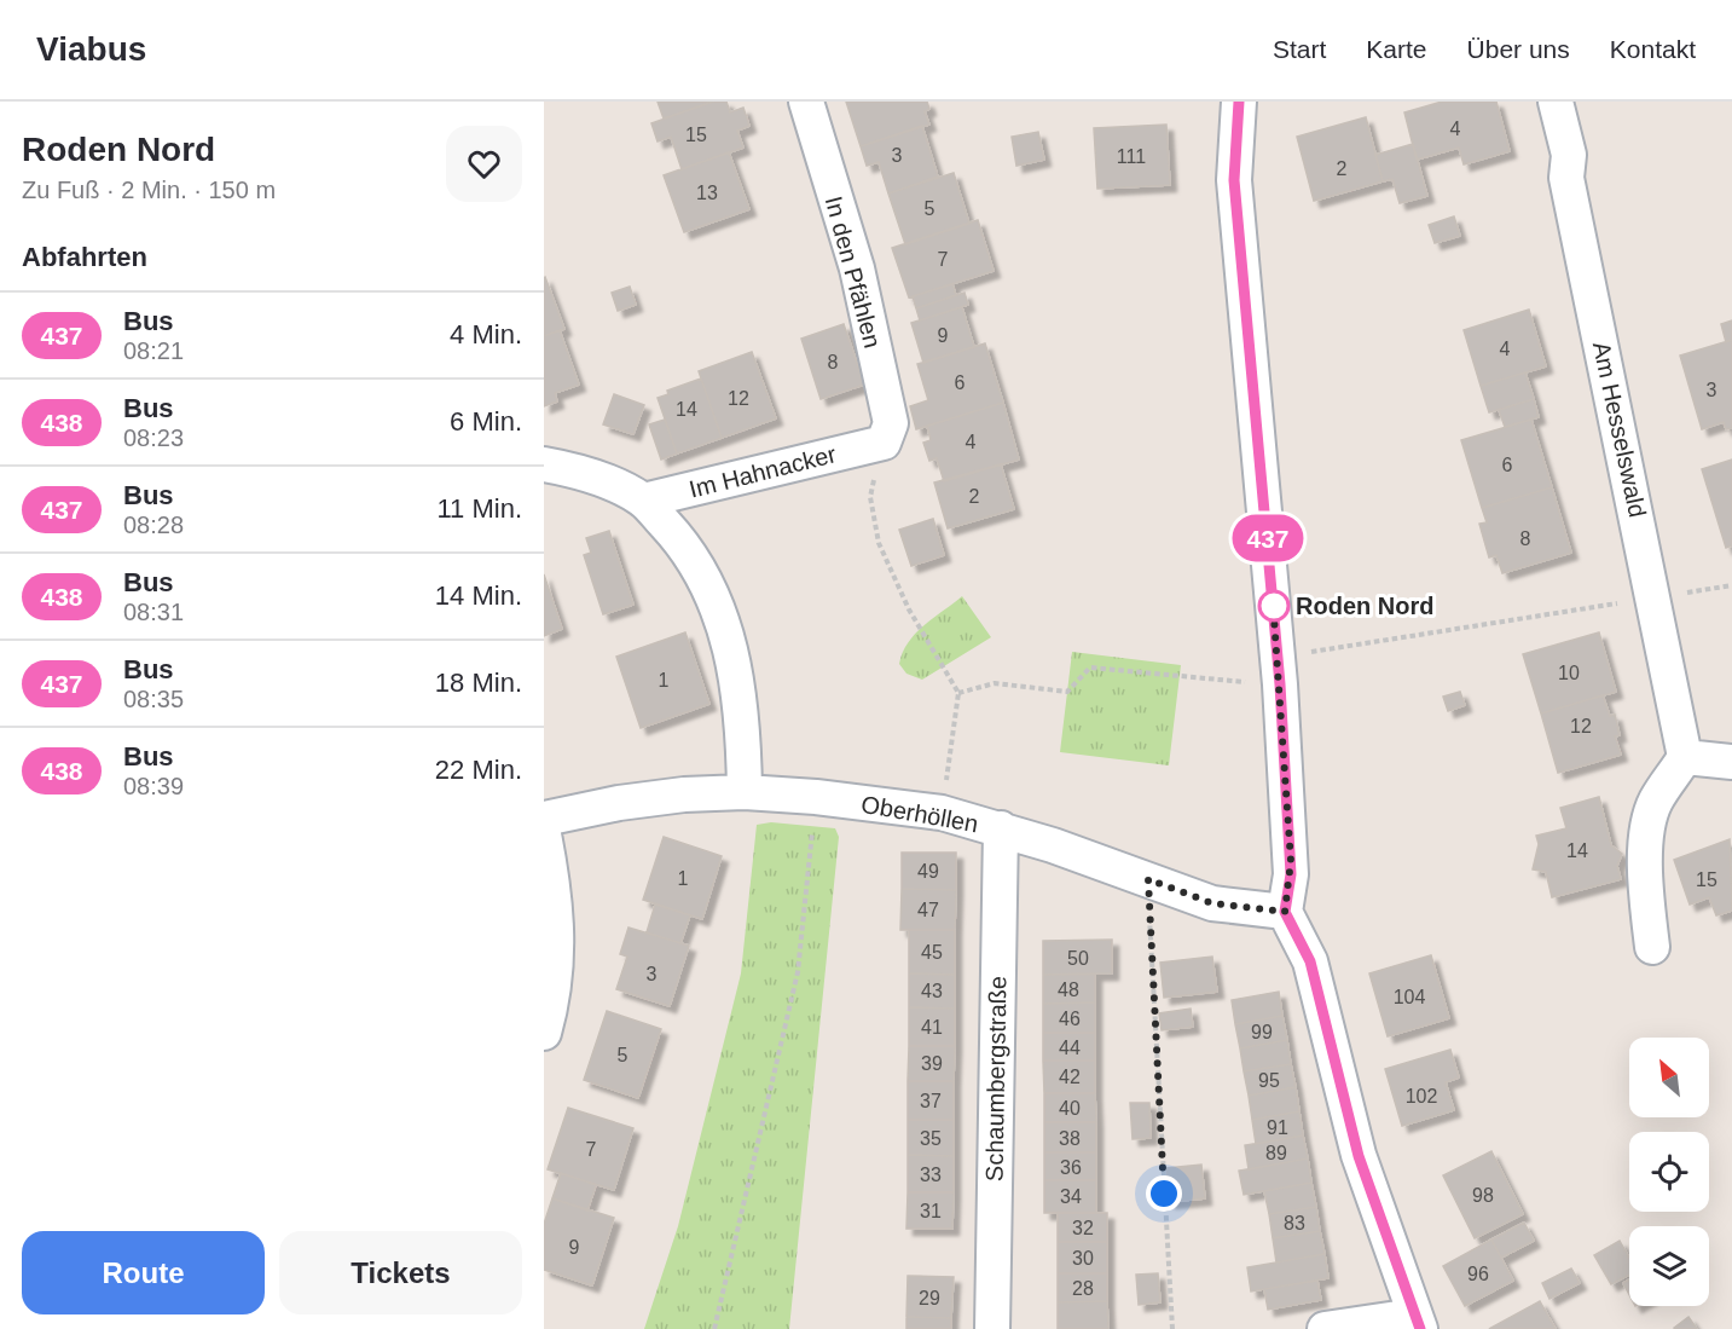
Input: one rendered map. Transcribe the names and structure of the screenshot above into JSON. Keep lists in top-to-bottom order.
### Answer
{
  "streets": {
    "street": [
      "In den Pfählen",
      "Am Hesselswald",
      "Im Hahnacker",
      "Oberhöllen",
      "Schaumbergstraße"
    ]
  },
  "crossings": [
    ["In den Pfählen", "Im Hahnacker"],
    ["Im Hahnacker", "Oberhöllen"],
    ["Oberhöllen", "Schaumbergstraße"]
  ],
  "places": ["Roden Nord"],
  "lines": ["bus line 437"],
  "house_numbers": [
    "4",
    "15",
    "3",
    "111",
    "2",
    "13",
    "5",
    "7",
    "9",
    "4",
    "8",
    "6",
    "3",
    "12",
    "14",
    "4",
    "6",
    "2",
    "8",
    "10",
    "1",
    "12",
    "14",
    "49",
    "1",
    "15",
    "47",
    "45",
    "50",
    "3",
    "48",
    "43",
    "104",
    "46",
    "41",
    "99",
    "44",
    "5",
    "39",
    "42",
    "95",
    "102",
    "37",
    "40",
    "91",
    "35",
    "38",
    "7",
    "89",
    "36",
    "33",
    "98",
    "34",
    "31",
    "83",
    "32",
    "9",
    "30",
    "96",
    "28",
    "29"
  ],
  "north": "top left",
  "page": {
    "header": "Viabus",
    "nav": [
      "Start",
      "Karte",
      "Über uns",
      "Kontakt"
    ],
    "heading": [
      ["Roden Nord", "Zu Fuß · 2 Min. · 150 m"],
      "Abfahrten"
    ],
    "on_map": "437",
    "list": [
      {
        "mark": "437",
        "name": "Bus",
        "note": "08:21",
        "value": "4 Min."
      },
      {
        "mark": "438",
        "name": "Bus",
        "note": "08:23",
        "value": "6 Min."
      },
      {
        "mark": "437",
        "name": "Bus",
        "note": "08:28",
        "value": "11 Min."
      },
      {
        "mark": "438",
        "name": "Bus",
        "note": "08:31",
        "value": "14 Min."
      },
      {
        "mark": "437",
        "name": "Bus",
        "note": "08:35",
        "value": "18 Min."
      },
      {
        "mark": "438",
        "name": "Bus",
        "note": "08:39",
        "value": "22 Min."
      }
    ],
    "buttons": ["Route", "Tickets"]
  }
}
